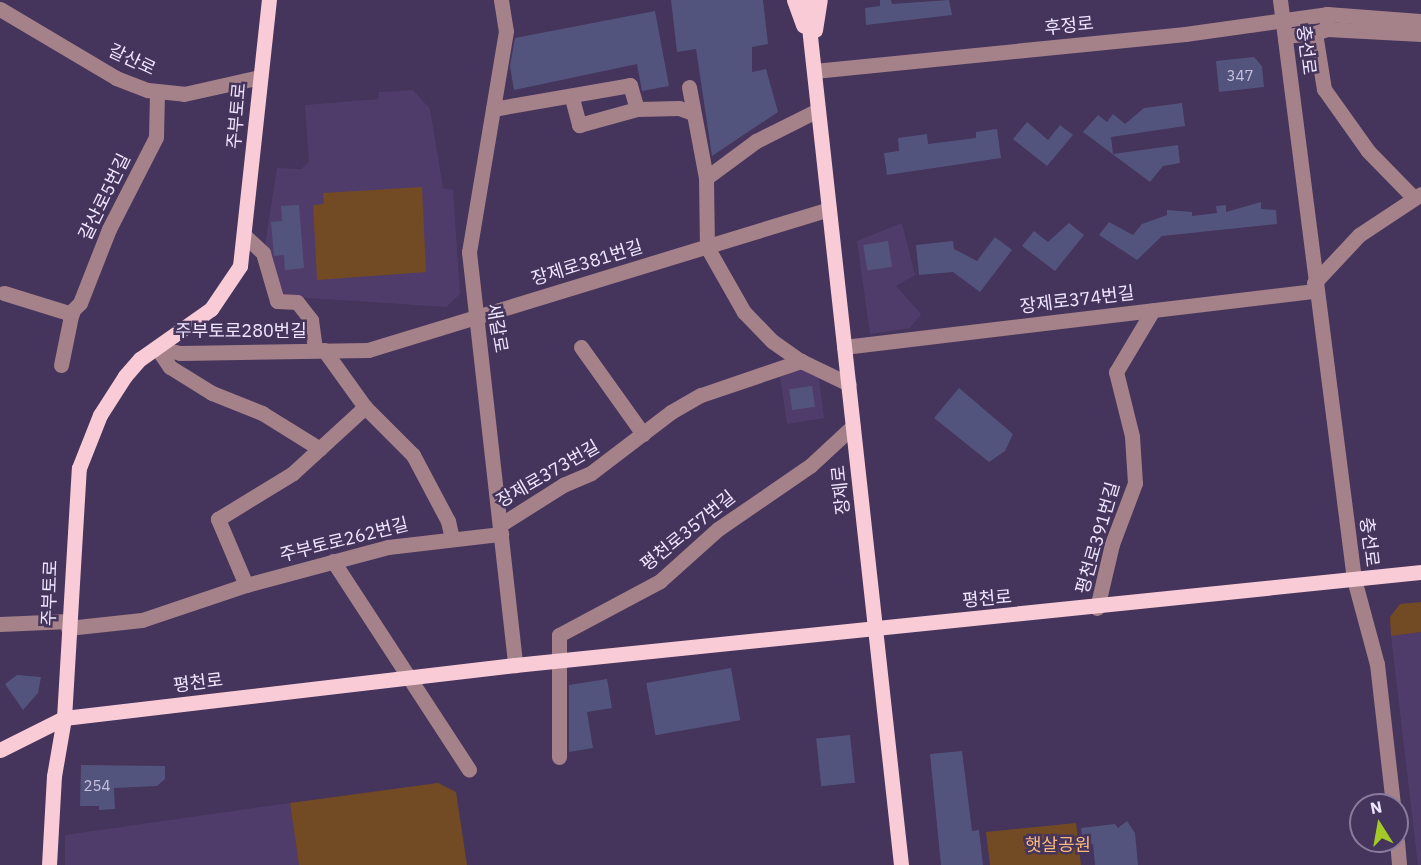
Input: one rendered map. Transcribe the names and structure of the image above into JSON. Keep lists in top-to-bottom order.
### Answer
{
  "streets": {
    "main road": ["주부토로", "장제로", "평천로"],
    "street": [
      "후정로",
      "충선로",
      "갈산로",
      "갈산로5번길",
      "장제로381번길",
      "장제로374번길",
      "새갈로",
      "주부토로280번길",
      "장제로373번길",
      "평천로357번길",
      "평천로391번길",
      "주부토로262번길"
    ]
  },
  "crossings": [
    ["후정로", "충선로"],
    ["후정로", "장제로"],
    ["충선로", "장제로374번길"],
    ["충선로", "평천로"],
    ["갈산로", "주부토로"],
    ["갈산로", "갈산로5번길"],
    ["주부토로", "주부토로280번길"],
    ["주부토로", "주부토로262번길"],
    ["주부토로", "평천로"],
    ["장제로381번길", "새갈로"],
    ["장제로381번길", "주부토로280번길"],
    ["장제로381번길", "장제로"],
    ["장제로374번길", "장제로"],
    ["장제로374번길", "평천로391번길"],
    ["새갈로", "주부토로280번길"],
    ["새갈로", "장제로373번길"],
    ["새갈로", "주부토로262번길"],
    ["새갈로", "평천로"],
    ["장제로373번길", "주부토로262번길"],
    ["장제로", "평천로357번길"],
    ["장제로", "평천로"],
    ["평천로357번길", "평천로"],
    ["평천로391번길", "평천로"]
  ],
  "parks": ["햇살공원"],
  "house_numbers": ["347", "254"],
  "north": "top"
}
